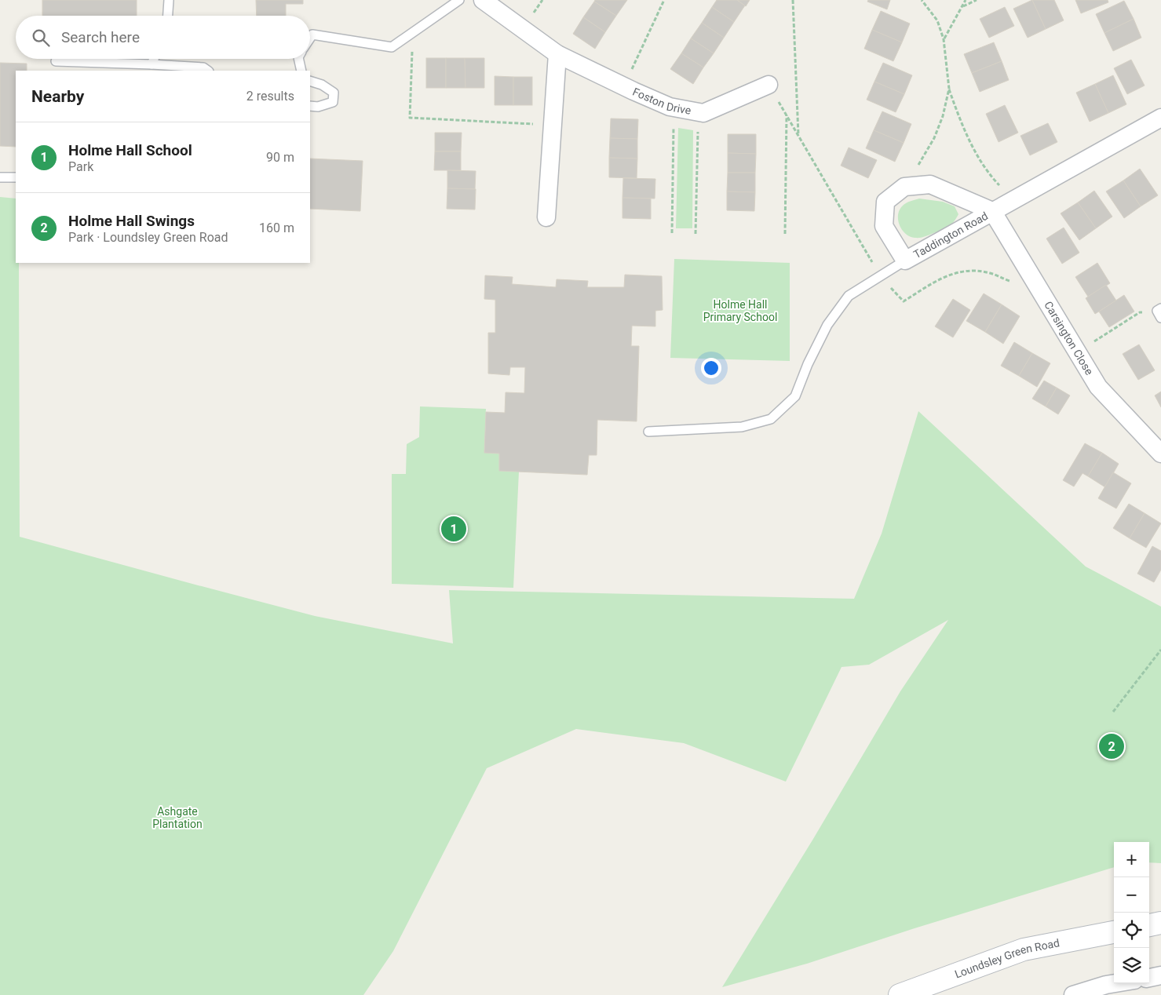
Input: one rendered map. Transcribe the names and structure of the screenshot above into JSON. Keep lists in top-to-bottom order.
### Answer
{
  "streets": {
    "main road": ["Loundsley Green Road"],
    "street": ["Foston Drive", "Taddington Road", "Carsington Close"]
  },
  "crossings": [
    ["Taddington Road", "Carsington Close"]
  ],
  "parks": ["Holme Hall Primary School", "Ashgate Plantation"],
  "page": {
    "search": "Search here",
    "heading": ["Nearby", "2 results"],
    "list": [
      {
        "mark": "1",
        "name": "Holme Hall School",
        "note": "Park",
        "value": "90 m"
      },
      {
        "mark": "2",
        "name": "Holme Hall Swings",
        "note": "Park · Loundsley Green Road",
        "value": "160 m"
      }
    ],
    "pins": ["1", "2"],
    "map_buttons": ["+", "−"]
  }
}
